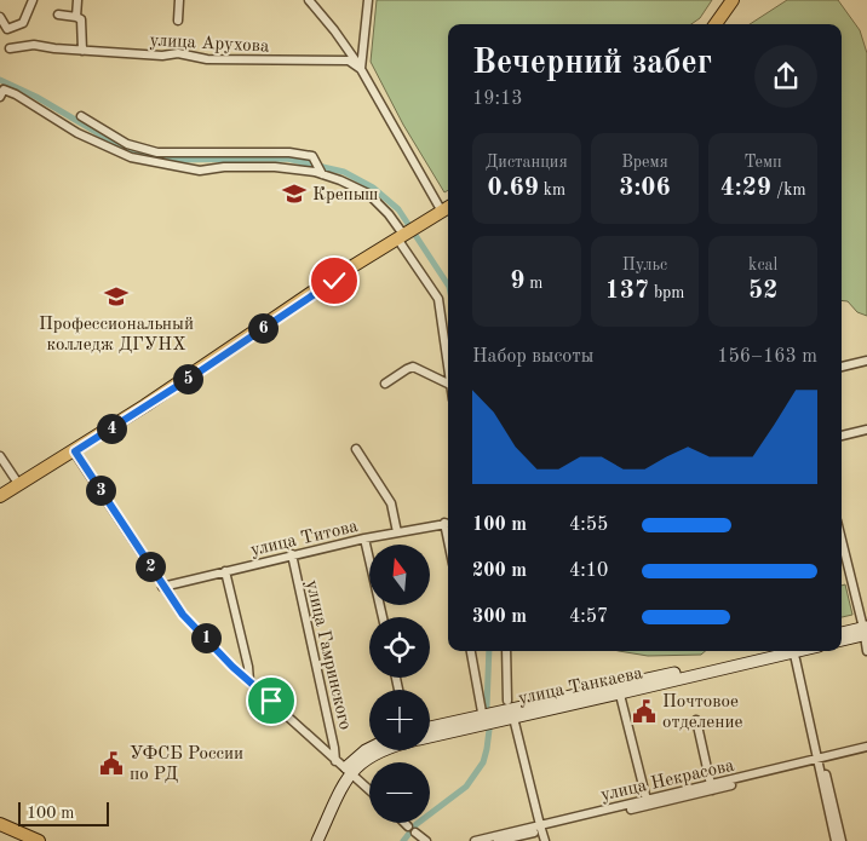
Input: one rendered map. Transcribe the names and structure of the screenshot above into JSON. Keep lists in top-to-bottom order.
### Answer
{
  "streets": {
    "main road": ["улица Танкаева"],
    "street": [
      "улица Арухова",
      "улица Титова",
      "улица Гамринского",
      "улица Некрасова"
    ]
  },
  "crossings": [
    ["улица Титова", "улица Гамринского"]
  ],
  "places": {
    "school or university": ["Крепыш", "Профессиональный колледж ДГУНХ"],
    "public building": ["Почтовое отделение", "УФСБ России по РД"]
  },
  "scale_bar": "100 m",
  "north": "top",
  "page": {
    "heading": ["Вечерний забег", "19:13"],
    "stats": [
      ["Дистанция", "0.69 km"],
      ["Время", "3:06"],
      ["Темп", "4:29 /km"],
      ["9 m"],
      ["Пульс", "137 bpm"],
      ["kcal", "52"]
    ],
    "pins": [
      "6",
      "5",
      "4",
      "3",
      "2",
      "1"
    ],
    "chart": ["Набор высоты", "156–163 m"],
    "list": [
      {
        "name": "100 m",
        "note": "4:55"
      },
      {
        "name": "200 m",
        "note": "4:10"
      },
      {
        "name": "300 m",
        "note": "4:57"
      }
    ],
    "map_buttons": ["+", "−"],
    "scale": "100 m"
  }
}
